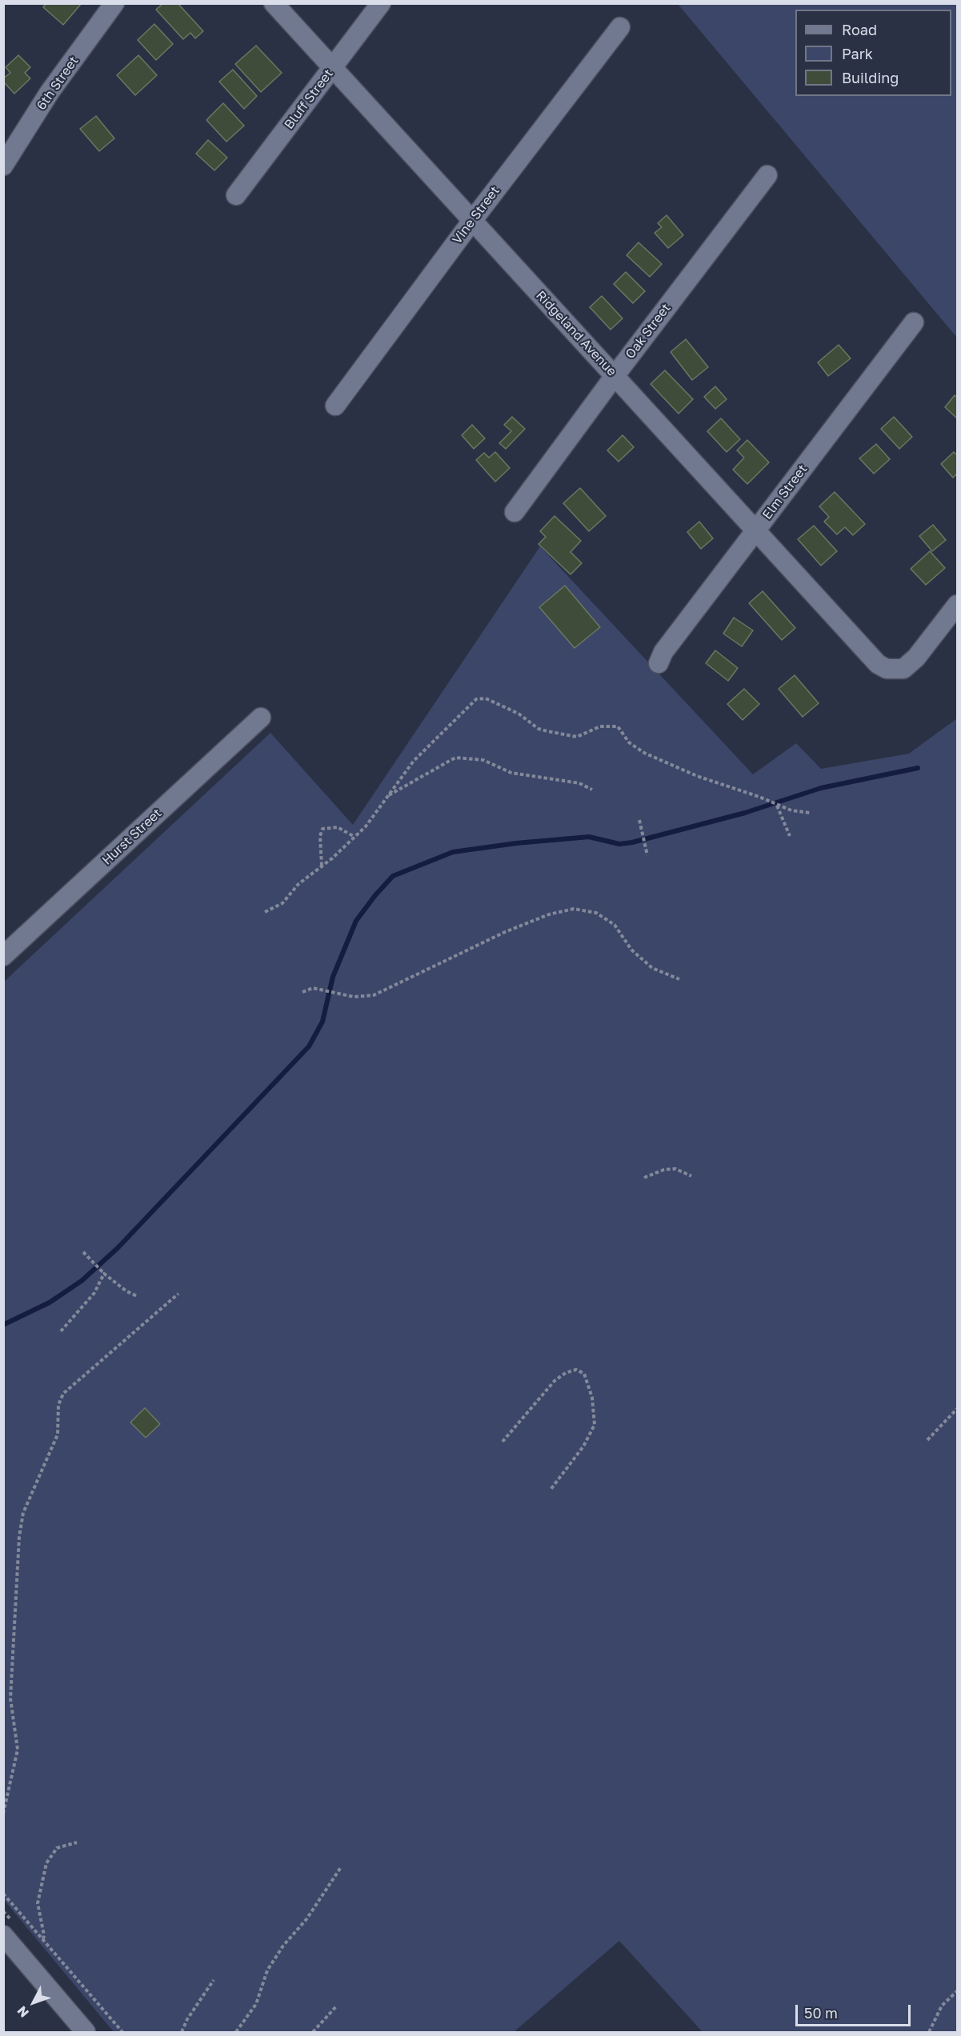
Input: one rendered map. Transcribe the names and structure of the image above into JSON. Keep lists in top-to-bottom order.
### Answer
{
  "streets": {
    "street": [
      "6th Street",
      "Bluff Street",
      "Vine Street",
      "Oak Street",
      "Ridgeland Avenue",
      "Elm Street",
      "Hurst Street"
    ]
  },
  "crossings": [
    ["Bluff Street", "Ridgeland Avenue"],
    ["Vine Street", "Ridgeland Avenue"],
    ["Oak Street", "Ridgeland Avenue"],
    ["Ridgeland Avenue", "Elm Street"]
  ],
  "legend": ["Road", "Park", "Building"],
  "scale_bar": "50 m",
  "north": "bottom left"
}
